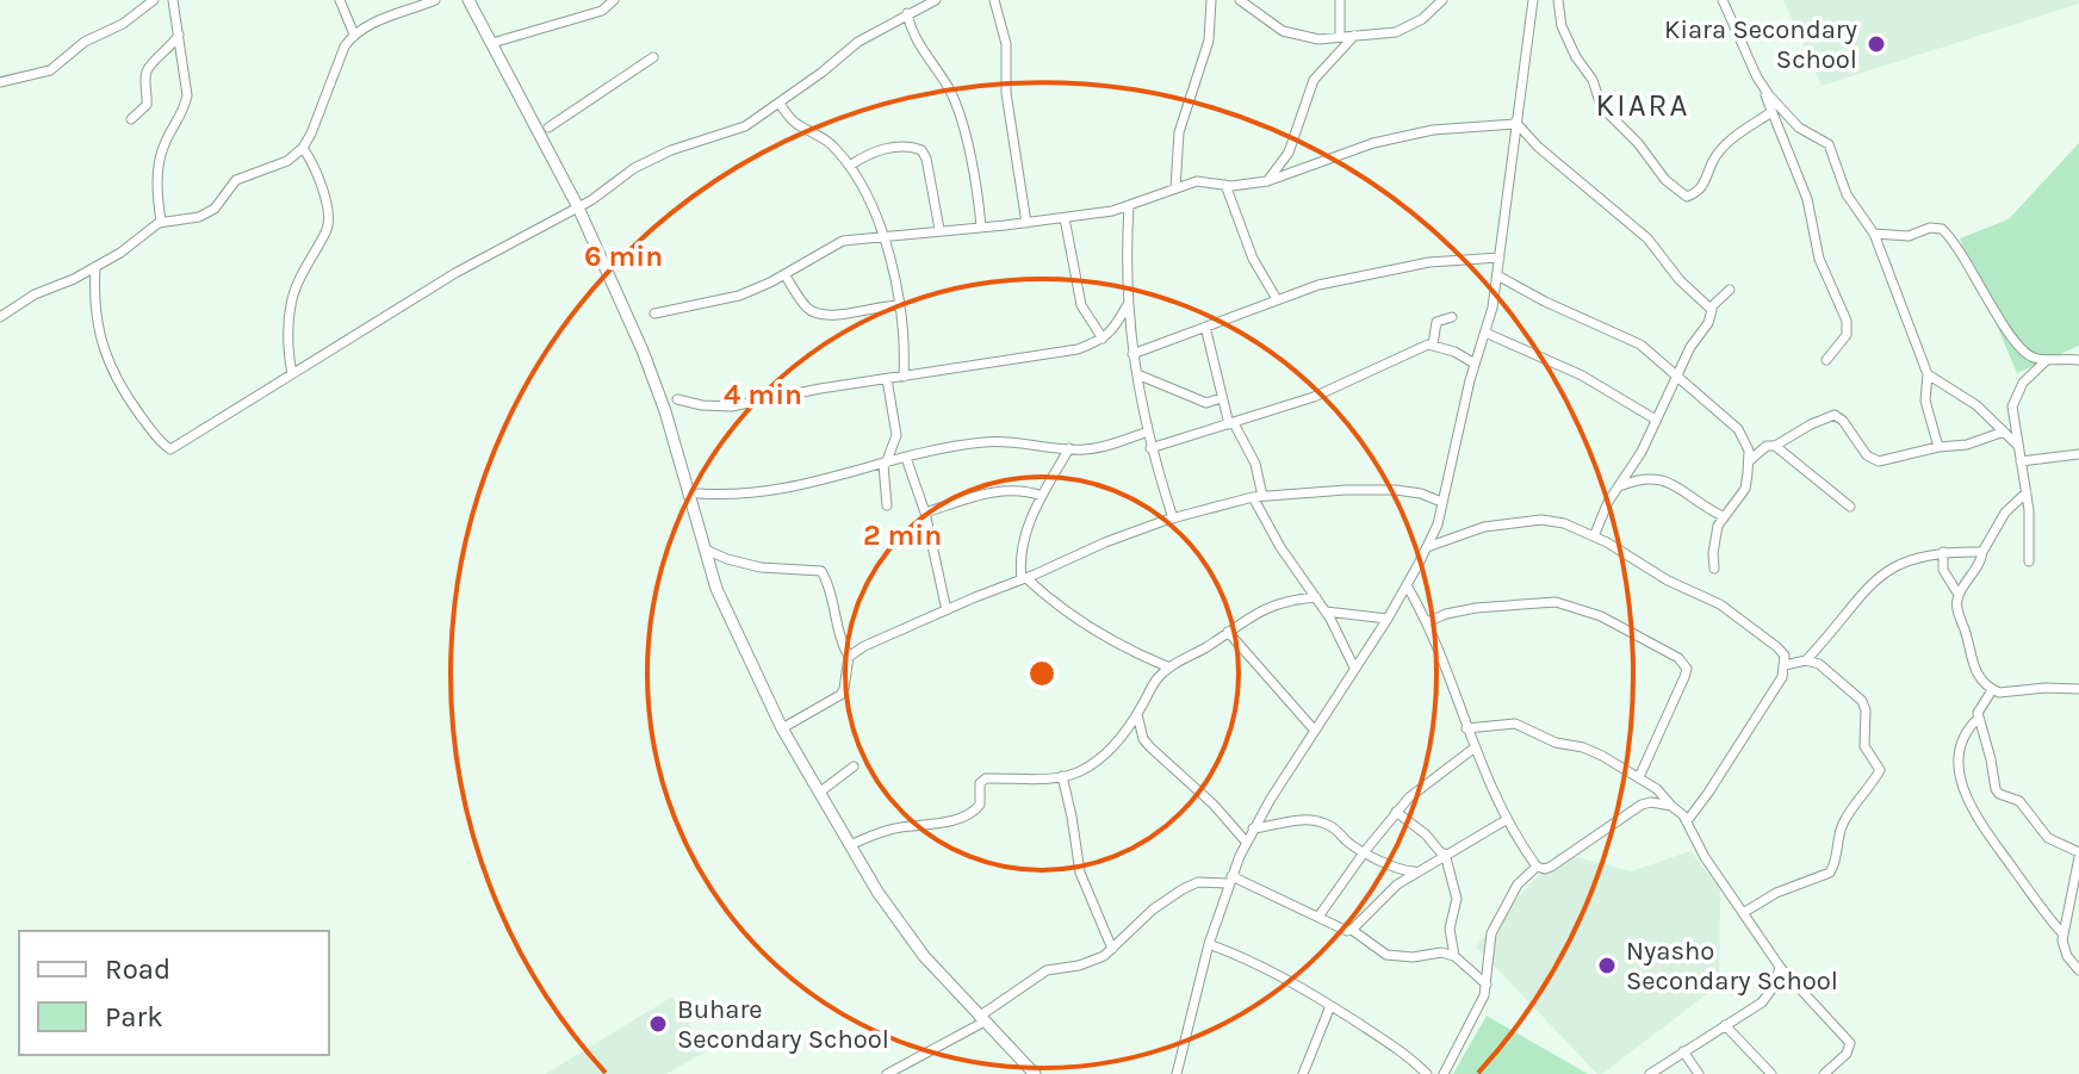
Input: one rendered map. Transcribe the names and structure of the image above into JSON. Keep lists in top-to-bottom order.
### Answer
{
  "districts": ["KIARA"],
  "places": ["Kiara Secondary School", "Nyasho Secondary School", "Buhare Secondary School"],
  "legend": ["Road", "Park"],
  "rings": ["6 min", "4 min", "2 min"]
}
